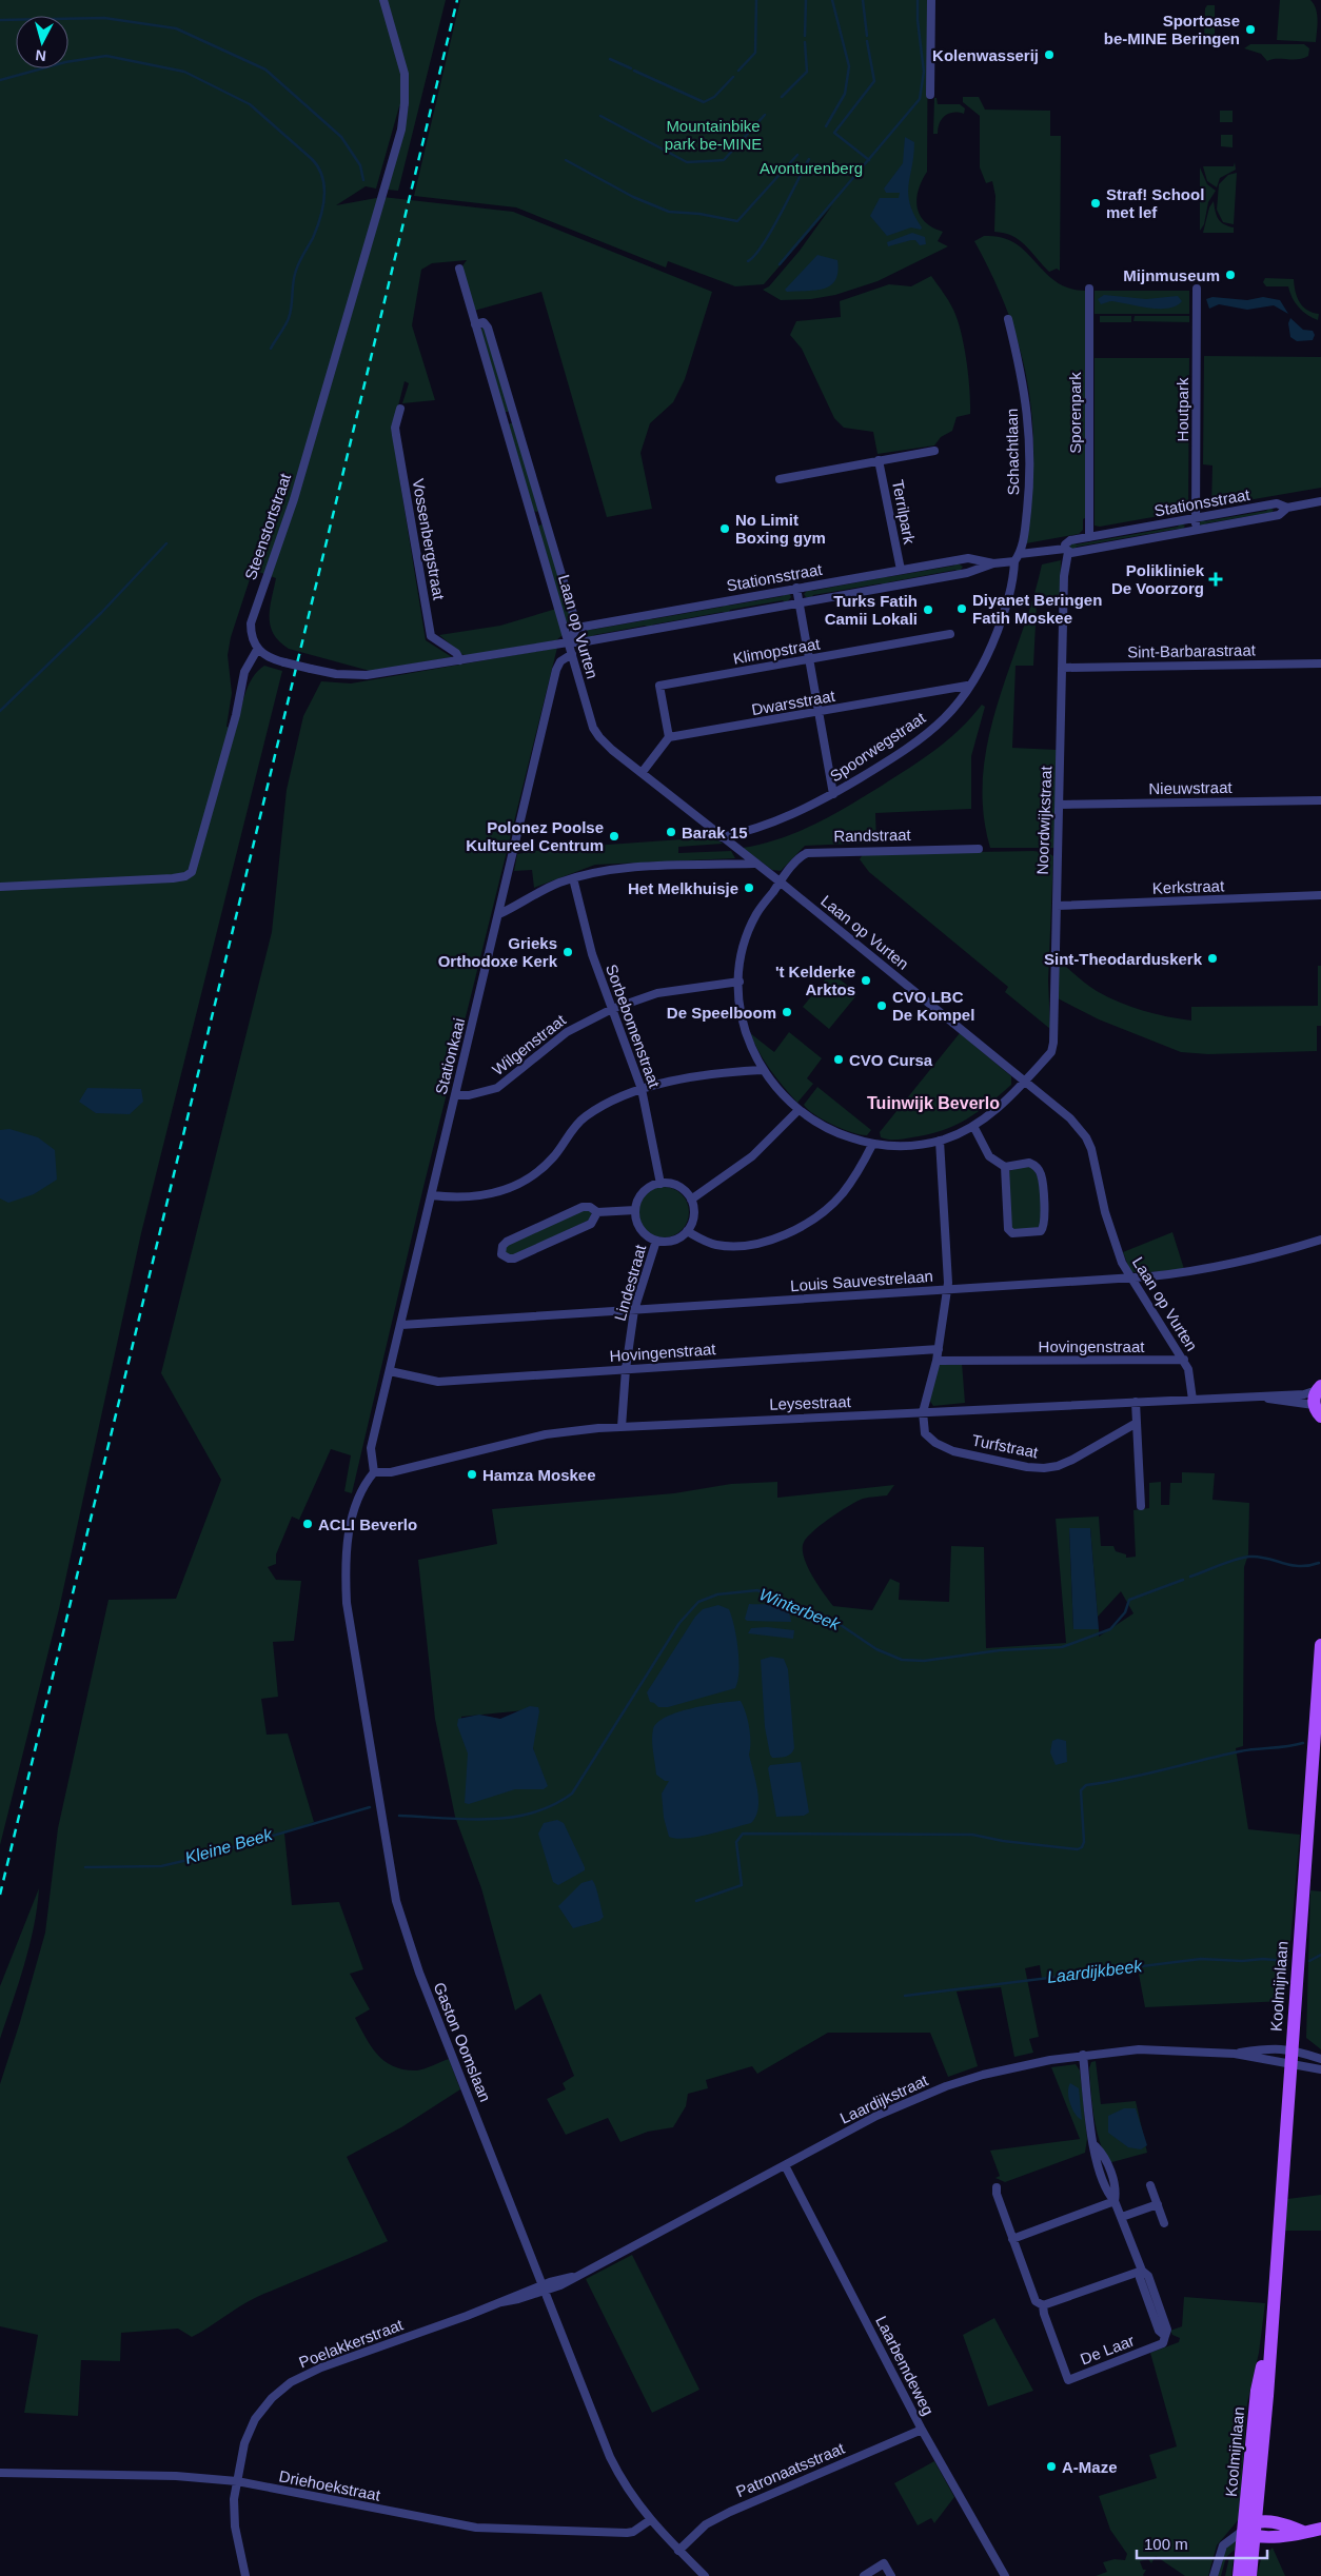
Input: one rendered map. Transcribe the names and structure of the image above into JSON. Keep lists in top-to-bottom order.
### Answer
{
  "streets": {
    "main road": ["Koolmijnlaan"],
    "street": [
      "Houtpark",
      "Sporenpark",
      "Schachtlaan",
      "Stationsstraat",
      "Terrilpark",
      "Steenstortstraat",
      "Vossenbergstraat",
      "Laan op Vurten",
      "Klimopstraat",
      "Sint-Barbarastraat",
      "Dwarsstraat",
      "Spoorwegstraat",
      "Nieuwstraat",
      "Noordwijkstraat",
      "Randstraat",
      "Kerkstraat",
      "Sorbebomenstraat",
      "Wilgenstraat",
      "Stationkaai",
      "Louis Sauvestrelaan",
      "Lindestraat",
      "Hovingenstraat",
      "Leysestraat",
      "Turfstraat",
      "Gaston Oomslaan",
      "Laardijkstraat",
      "Poelakkerstraat",
      "De Laar",
      "Laarbemdeweg",
      "Patronaatsstraat",
      "Driehoekstraat"
    ]
  },
  "crossings": [
    ["Houtpark", "Stationsstraat"],
    ["Sporenpark", "Stationsstraat"],
    ["Schachtlaan", "Stationsstraat"],
    ["Stationsstraat", "Terrilpark"],
    ["Stationsstraat", "Steenstortstraat"],
    ["Stationsstraat", "Vossenbergstraat"],
    ["Stationsstraat", "Laan op Vurten"],
    ["Stationsstraat", "Spoorwegstraat"],
    ["Stationsstraat", "Noordwijkstraat"],
    ["Laan op Vurten", "Spoorwegstraat"],
    ["Laan op Vurten", "Noordwijkstraat"],
    ["Laan op Vurten", "Randstraat"],
    ["Laan op Vurten", "Stationkaai"],
    ["Laan op Vurten", "Louis Sauvestrelaan"],
    ["Laan op Vurten", "Hovingenstraat"],
    ["Laan op Vurten", "Leysestraat"],
    ["Klimopstraat", "Dwarsstraat"],
    ["Sint-Barbarastraat", "Noordwijkstraat"],
    ["Nieuwstraat", "Noordwijkstraat"],
    ["Noordwijkstraat", "Randstraat"],
    ["Noordwijkstraat", "Kerkstraat"],
    ["Randstraat", "Wilgenstraat"],
    ["Sorbebomenstraat", "Wilgenstraat"],
    ["Sorbebomenstraat", "Lindestraat"],
    ["Wilgenstraat", "Stationkaai"],
    ["Stationkaai", "Louis Sauvestrelaan"],
    ["Stationkaai", "Hovingenstraat"],
    ["Stationkaai", "Leysestraat"],
    ["Stationkaai", "Gaston Oomslaan"],
    ["Louis Sauvestrelaan", "Lindestraat"],
    ["Lindestraat", "Hovingenstraat"],
    ["Lindestraat", "Leysestraat"],
    ["Leysestraat", "Turfstraat"],
    ["Leysestraat", "Gaston Oomslaan"],
    ["Koolmijnlaan", "Laardijkstraat"],
    ["Gaston Oomslaan", "Laardijkstraat"],
    ["Gaston Oomslaan", "Poelakkerstraat"],
    ["Gaston Oomslaan", "Patronaatsstraat"],
    ["Gaston Oomslaan", "Driehoekstraat"],
    ["Laardijkstraat", "Poelakkerstraat"],
    ["Laardijkstraat", "De Laar"],
    ["Laardijkstraat", "Laarbemdeweg"],
    ["Poelakkerstraat", "Driehoekstraat"],
    ["Laarbemdeweg", "Patronaatsstraat"]
  ],
  "districts": ["Tuinwijk Beverlo"],
  "water": ["Winterbeek", "Kleine Beek", "Laardijkbeek"],
  "parks": ["Mountainbike park be-MINE", "Avonturenberg"],
  "places": {
    "other": [
      "Sportoase be-MINE Beringen",
      "Kolenwasserij",
      "Straf! School met lef",
      "Mijnmuseum",
      "No Limit Boxing gym",
      "Diyanet Beringen Fatih Moskee",
      "Turks Fatih Camii Lokali",
      "Barak 15",
      "Polonez Poolse Kultureel Centrum",
      "Het Melkhuisje",
      "Grieks Orthodoxe Kerk",
      "Sint-Theodarduskerk",
      "'t Kelderke Arktos",
      "CVO LBC De Kompel",
      "De Speelboom",
      "CVO Cursa",
      "Hamza Moskee",
      "ACLI Beverlo",
      "A-Maze"
    ],
    "health": ["Polikliniek De Voorzorg"]
  },
  "scale_bar": "100 m",
  "north": "bottom"
}
